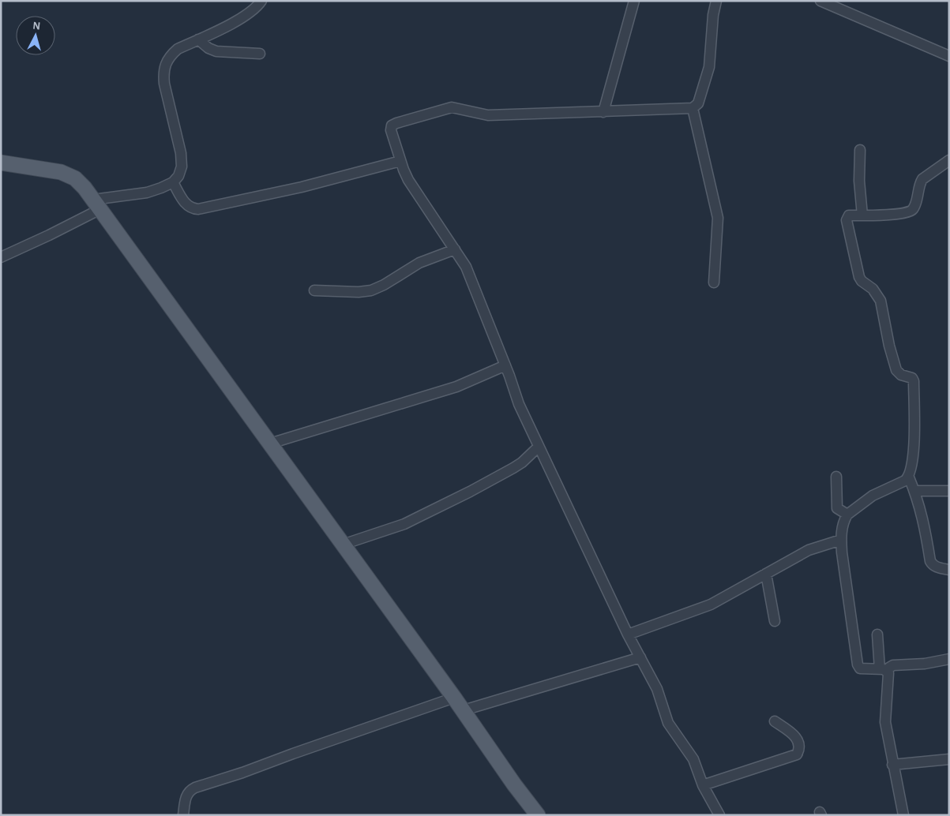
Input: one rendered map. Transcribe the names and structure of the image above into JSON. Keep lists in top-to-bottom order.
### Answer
{
  "north": "top"
}
